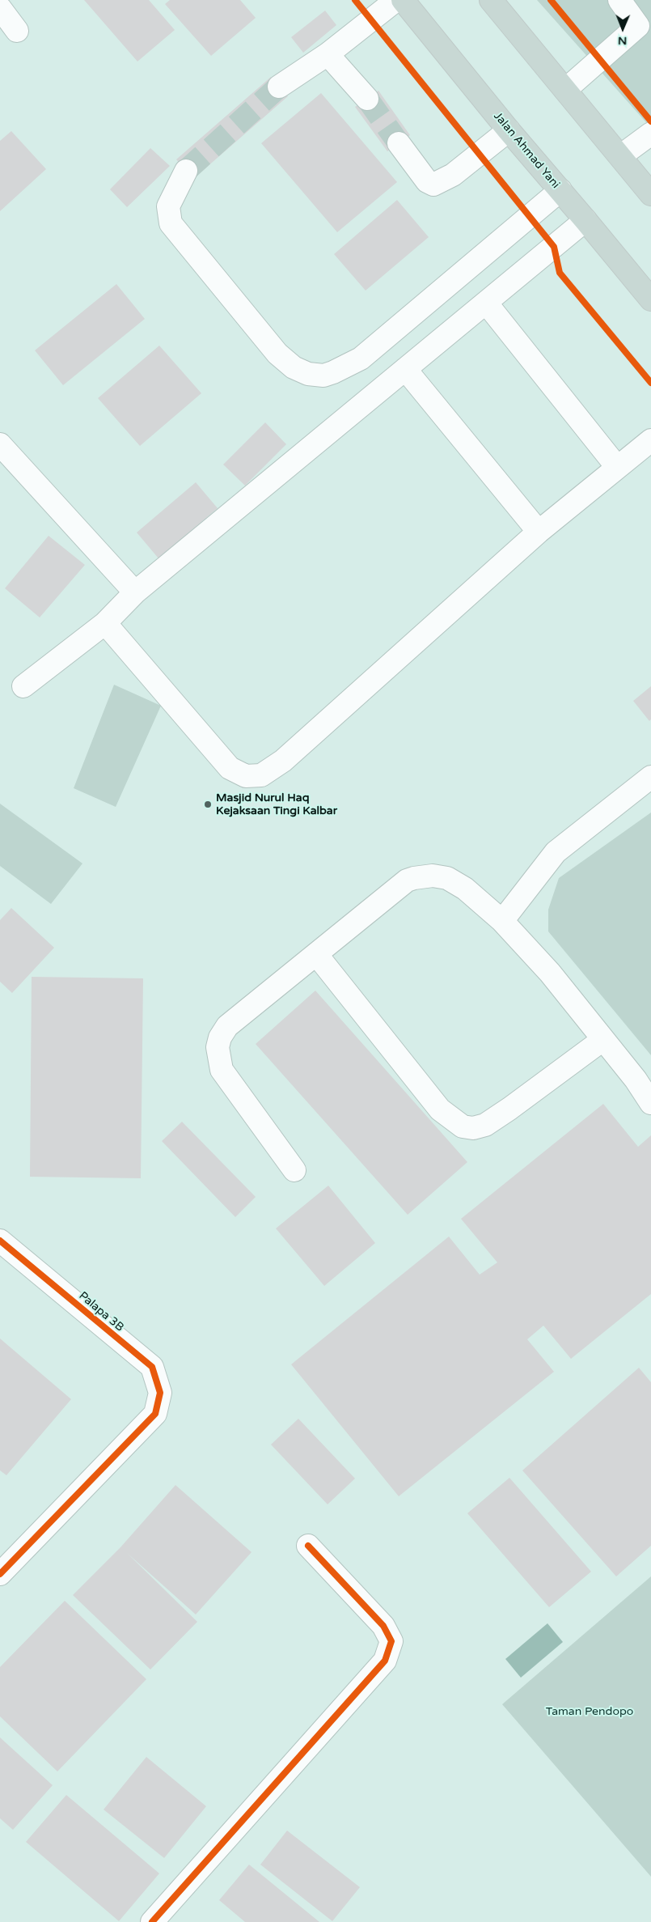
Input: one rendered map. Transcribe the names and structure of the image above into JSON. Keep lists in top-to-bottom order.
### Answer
{
  "streets": {
    "highway": ["Jalan Ahmad Yani"],
    "street": ["Palapa 3B"]
  },
  "parks": ["Taman Pendopo"],
  "places": ["Masjid Nurul Haq Kejaksaan Tingi Kalbar"],
  "north": "bottom"
}
